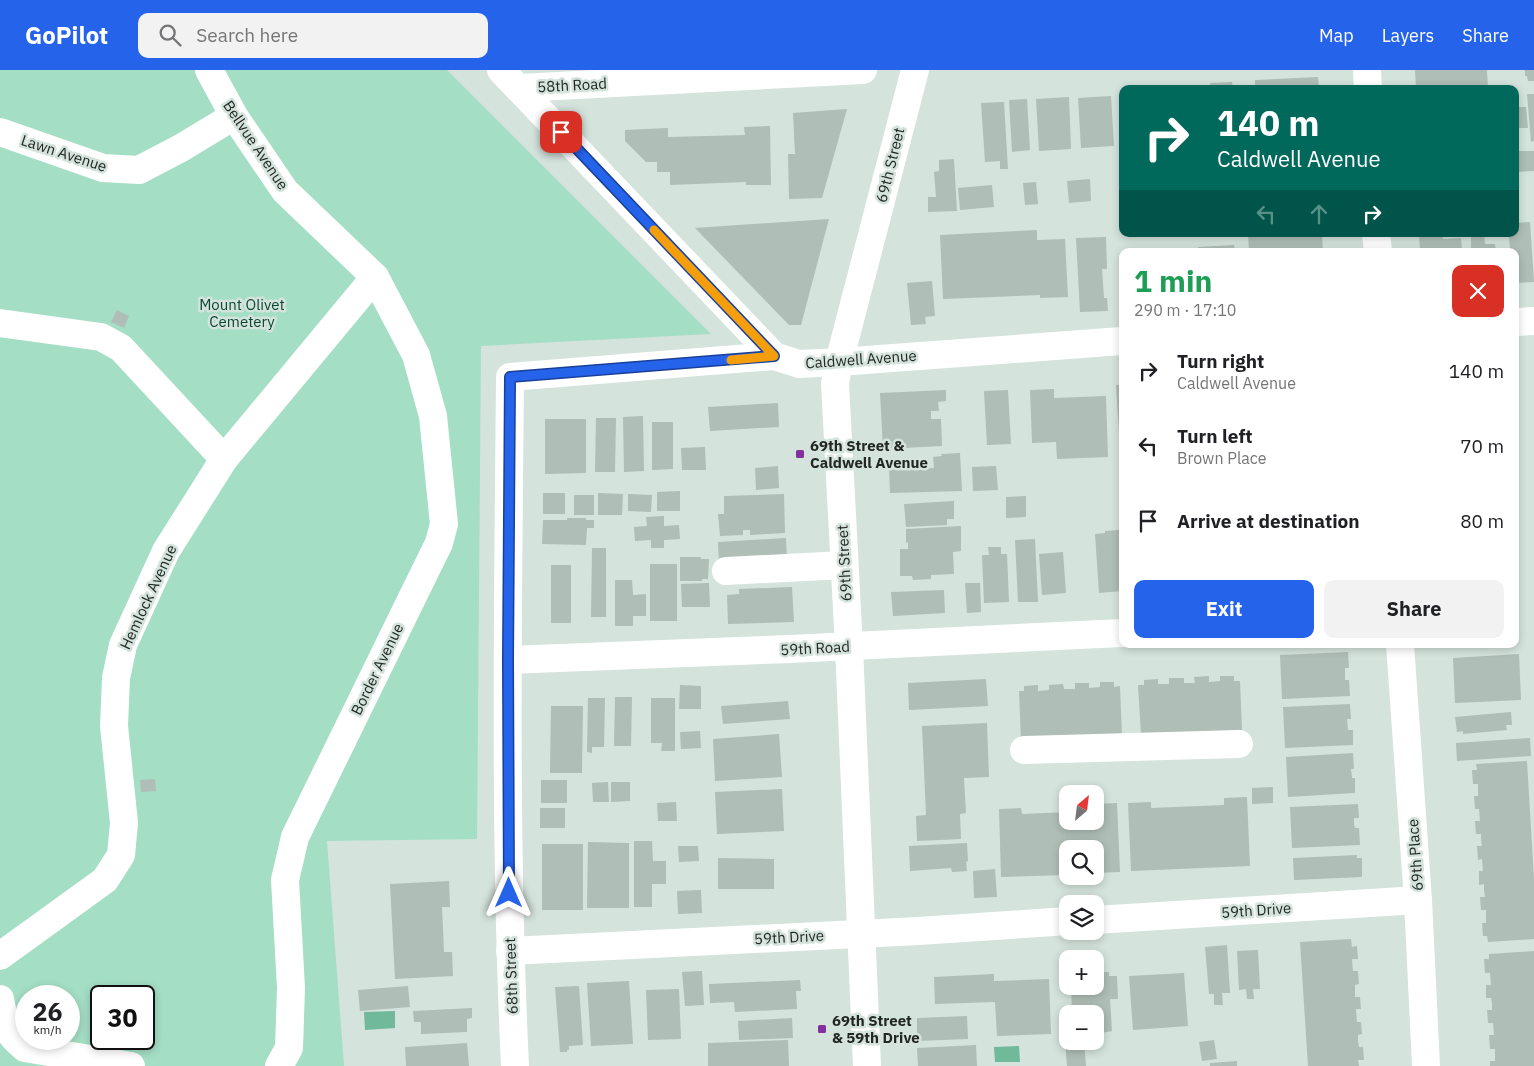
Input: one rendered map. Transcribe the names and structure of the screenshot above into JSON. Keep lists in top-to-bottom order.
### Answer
{
  "streets": {
    "street": [
      "58th Road",
      "Bellvue Avenue",
      "Lawn Avenue",
      "69th Street",
      "Caldwell Avenue",
      "Hemlock Avenue",
      "59th Road",
      "Border Avenue",
      "69th Place",
      "59th Drive",
      "68th Street"
    ]
  },
  "crossings": [
    ["Bellvue Avenue", "Lawn Avenue"],
    ["Bellvue Avenue", "Hemlock Avenue"],
    ["Bellvue Avenue", "Border Avenue"],
    ["69th Street", "Caldwell Avenue"],
    ["69th Street", "59th Road"],
    ["69th Street", "59th Drive"],
    ["Caldwell Avenue", "68th Street"],
    ["Hemlock Avenue", "Border Avenue"],
    ["59th Road", "68th Street"],
    ["69th Place", "59th Drive"],
    ["59th Drive", "68th Street"]
  ],
  "parks": ["Mount Olivet Cemetery"],
  "places": {
    "transit": ["69th Street & Caldwell Avenue", "69th Street & 59th Drive"]
  },
  "north": "top right",
  "page": {
    "header": "GoPilot",
    "search": "Search here",
    "nav": ["Map", "Layers", "Share"],
    "turn": ["140 m", "Caldwell Avenue"],
    "heading": ["1 min", "290 m · 17:10"],
    "list": [
      {
        "name": "Turn right",
        "note": "Caldwell Avenue",
        "value": "140 m"
      },
      {
        "name": "Turn left",
        "note": "Brown Place",
        "value": "70 m"
      },
      {
        "name": "Arrive at destination",
        "value": "80 m"
      }
    ],
    "buttons": ["Exit", "Share"],
    "map_buttons": ["+", "−"],
    "speed": "26 km/h",
    "limit": "30"
  }
}
